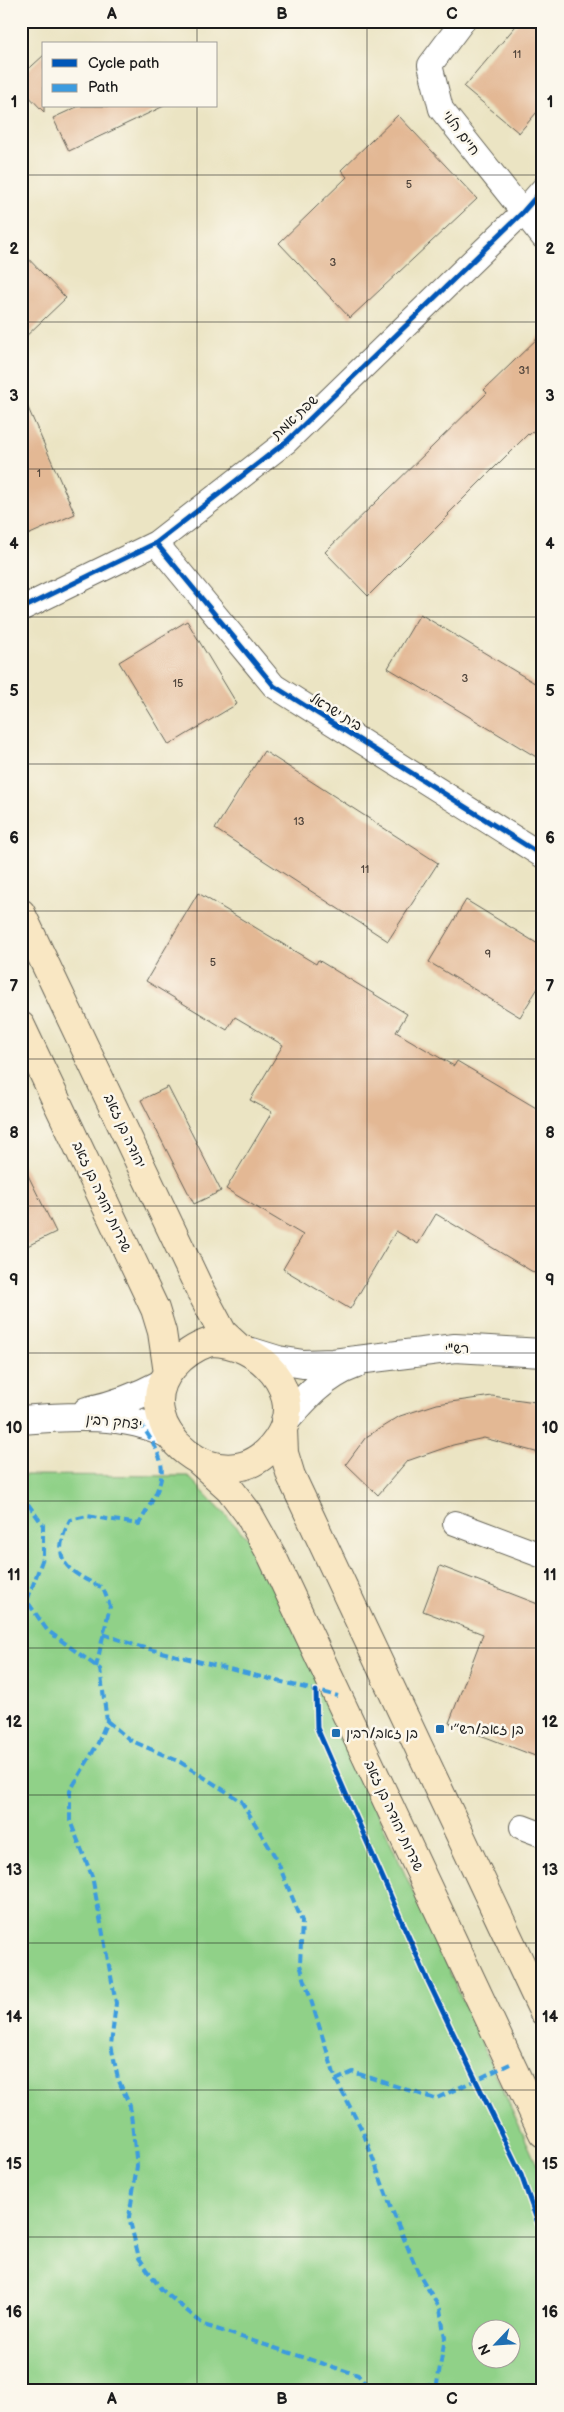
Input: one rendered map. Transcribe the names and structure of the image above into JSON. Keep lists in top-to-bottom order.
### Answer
{
  "streets": {
    "main road": ["יהודה בן זאב", "שדרות יהודה בן זאב"],
    "street": [
      "חיים הלוי",
      "שפת אמת",
      "בית ישראל",
      "רש\"י",
      "יצחק רבין"
    ]
  },
  "crossings": [
    ["חיים הלוי", "שפת אמת"],
    ["שפת אמת", "בית ישראל"],
    ["יהודה בן זאב", "שדרות יהודה בן זאב"],
    ["יהודה בן זאב", "רש\"י"],
    ["יהודה בן זאב", "יצחק רבין"],
    ["שדרות יהודה בן זאב", "רש\"י"],
    ["שדרות יהודה בן זאב", "יצחק רבין"],
    ["רש\"י", "יצחק רבין"]
  ],
  "places": {
    "transit": ["בן זאב/רש״י", "בן זאב/רבין"]
  },
  "house_numbers": [
    "11",
    "5",
    "3",
    "31",
    "1",
    "3",
    "15",
    "13",
    "11",
    "9",
    "5"
  ],
  "legend": ["Cycle path", "Path"],
  "north": "bottom left",
  "grid": {
    "columns": ["A", "B", "C"],
    "rows": [
      "1",
      "2",
      "3",
      "4",
      "5",
      "6",
      "7",
      "8",
      "9",
      "10",
      "11",
      "12",
      "13",
      "14",
      "15",
      "16"
    ]
  }
}
